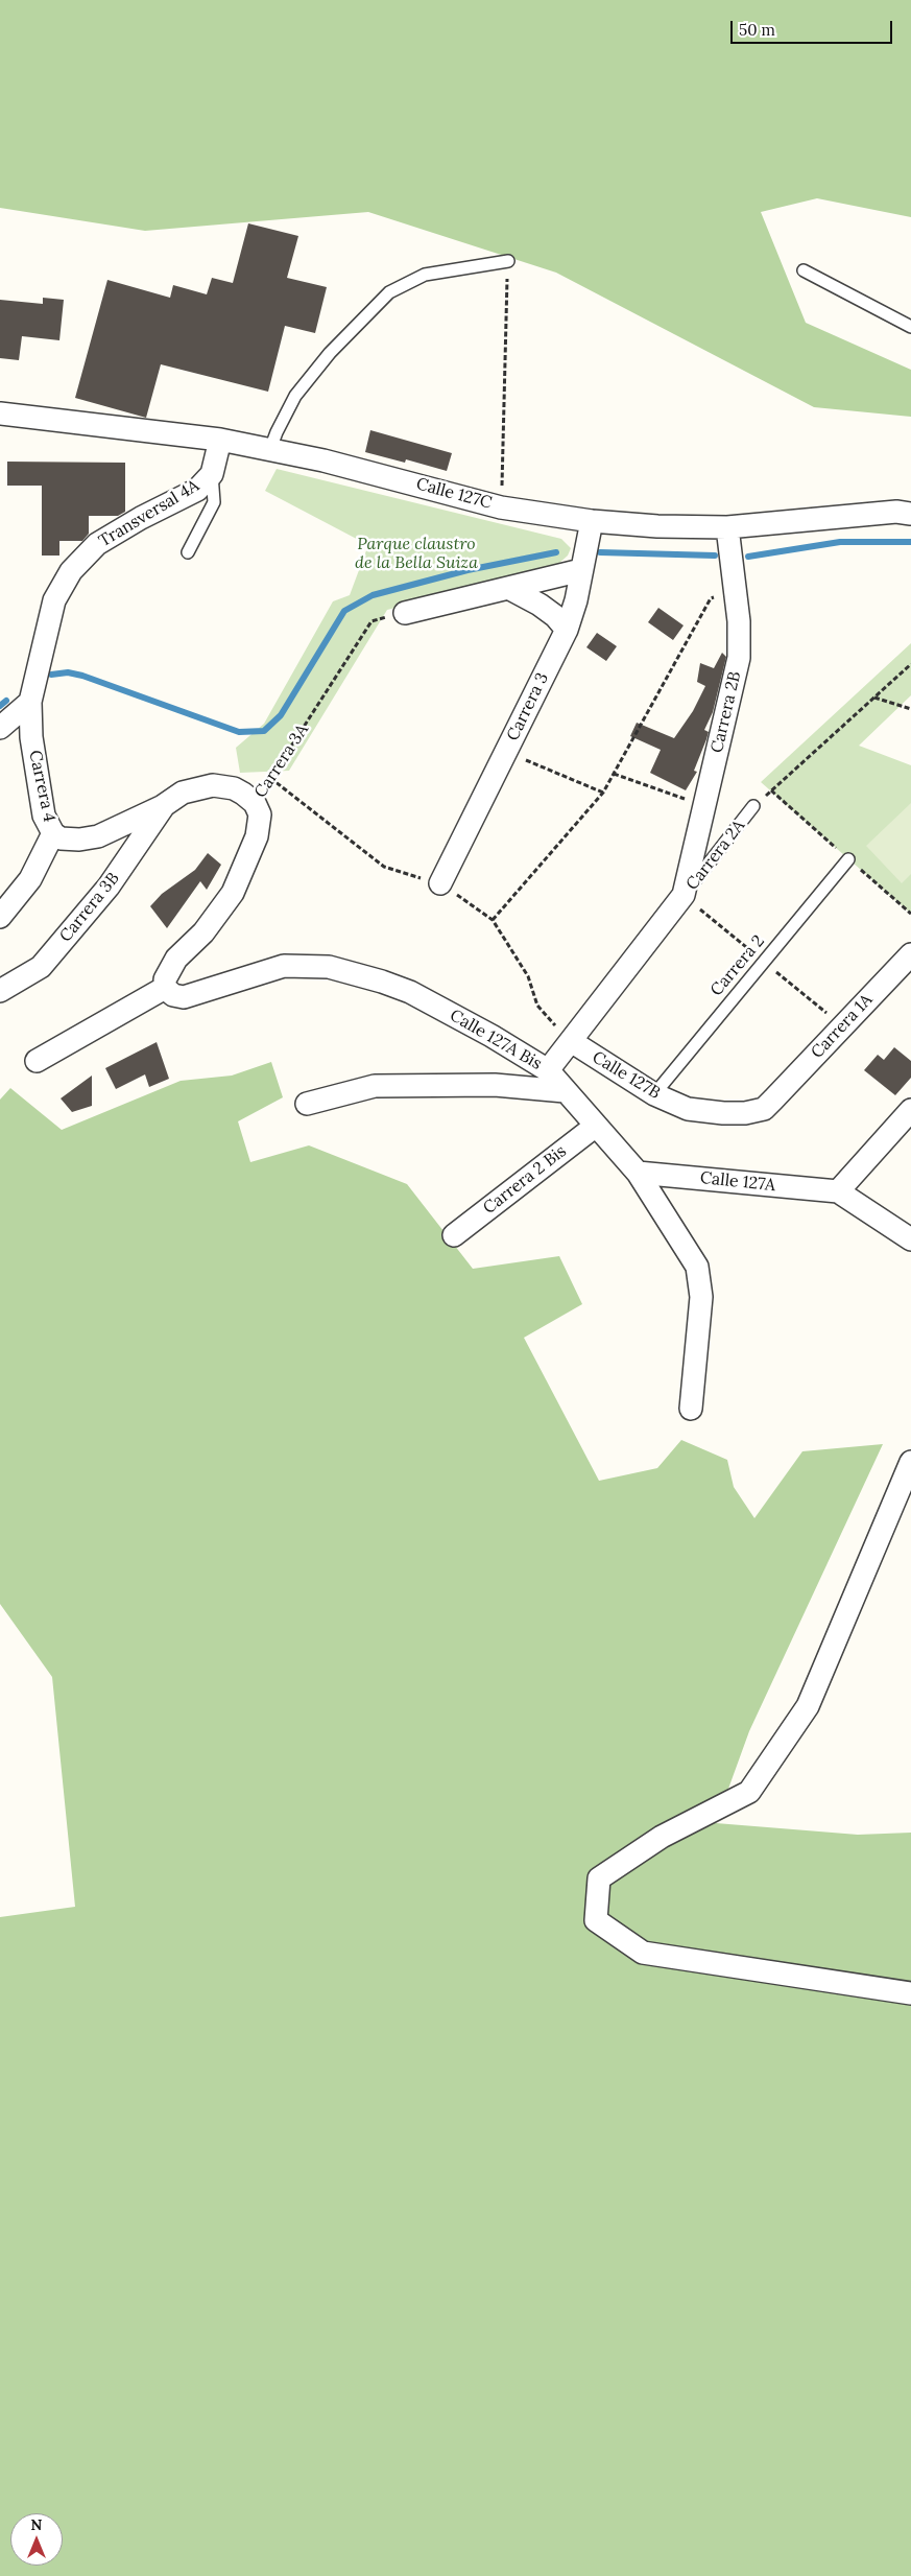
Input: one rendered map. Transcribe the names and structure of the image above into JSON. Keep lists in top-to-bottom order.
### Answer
{
  "streets": {
    "street": [
      "Calle 127C",
      "Transversal 4A",
      "Carrera 3",
      "Carrera 2B",
      "Carrera 3A",
      "Carrera 4",
      "Carrera 2A",
      "Carrera 3B",
      "Carrera 1A",
      "Calle 127A Bis",
      "Calle 127B",
      "Carrera 2 Bis",
      "Calle 127A"
    ],
    "lane": ["Carrera 2"]
  },
  "crossings": [
    ["Calle 127C", "Transversal 4A"],
    ["Calle 127C", "Carrera 3"],
    ["Calle 127C", "Carrera 2B"],
    ["Transversal 4A", "Carrera 4"],
    ["Carrera 2B", "Carrera 2A"],
    ["Carrera 3A", "Calle 127A Bis"],
    ["Carrera 2A", "Calle 127A Bis"],
    ["Carrera 2A", "Calle 127B"],
    ["Carrera 2", "Calle 127B"],
    ["Carrera 1A", "Calle 127B"],
    ["Calle 127A Bis", "Carrera 2 Bis"],
    ["Calle 127A Bis", "Calle 127A"]
  ],
  "parks": ["Parque claustro de la Bella Suiza"],
  "scale_bar": "50 m",
  "north": "top"
}
